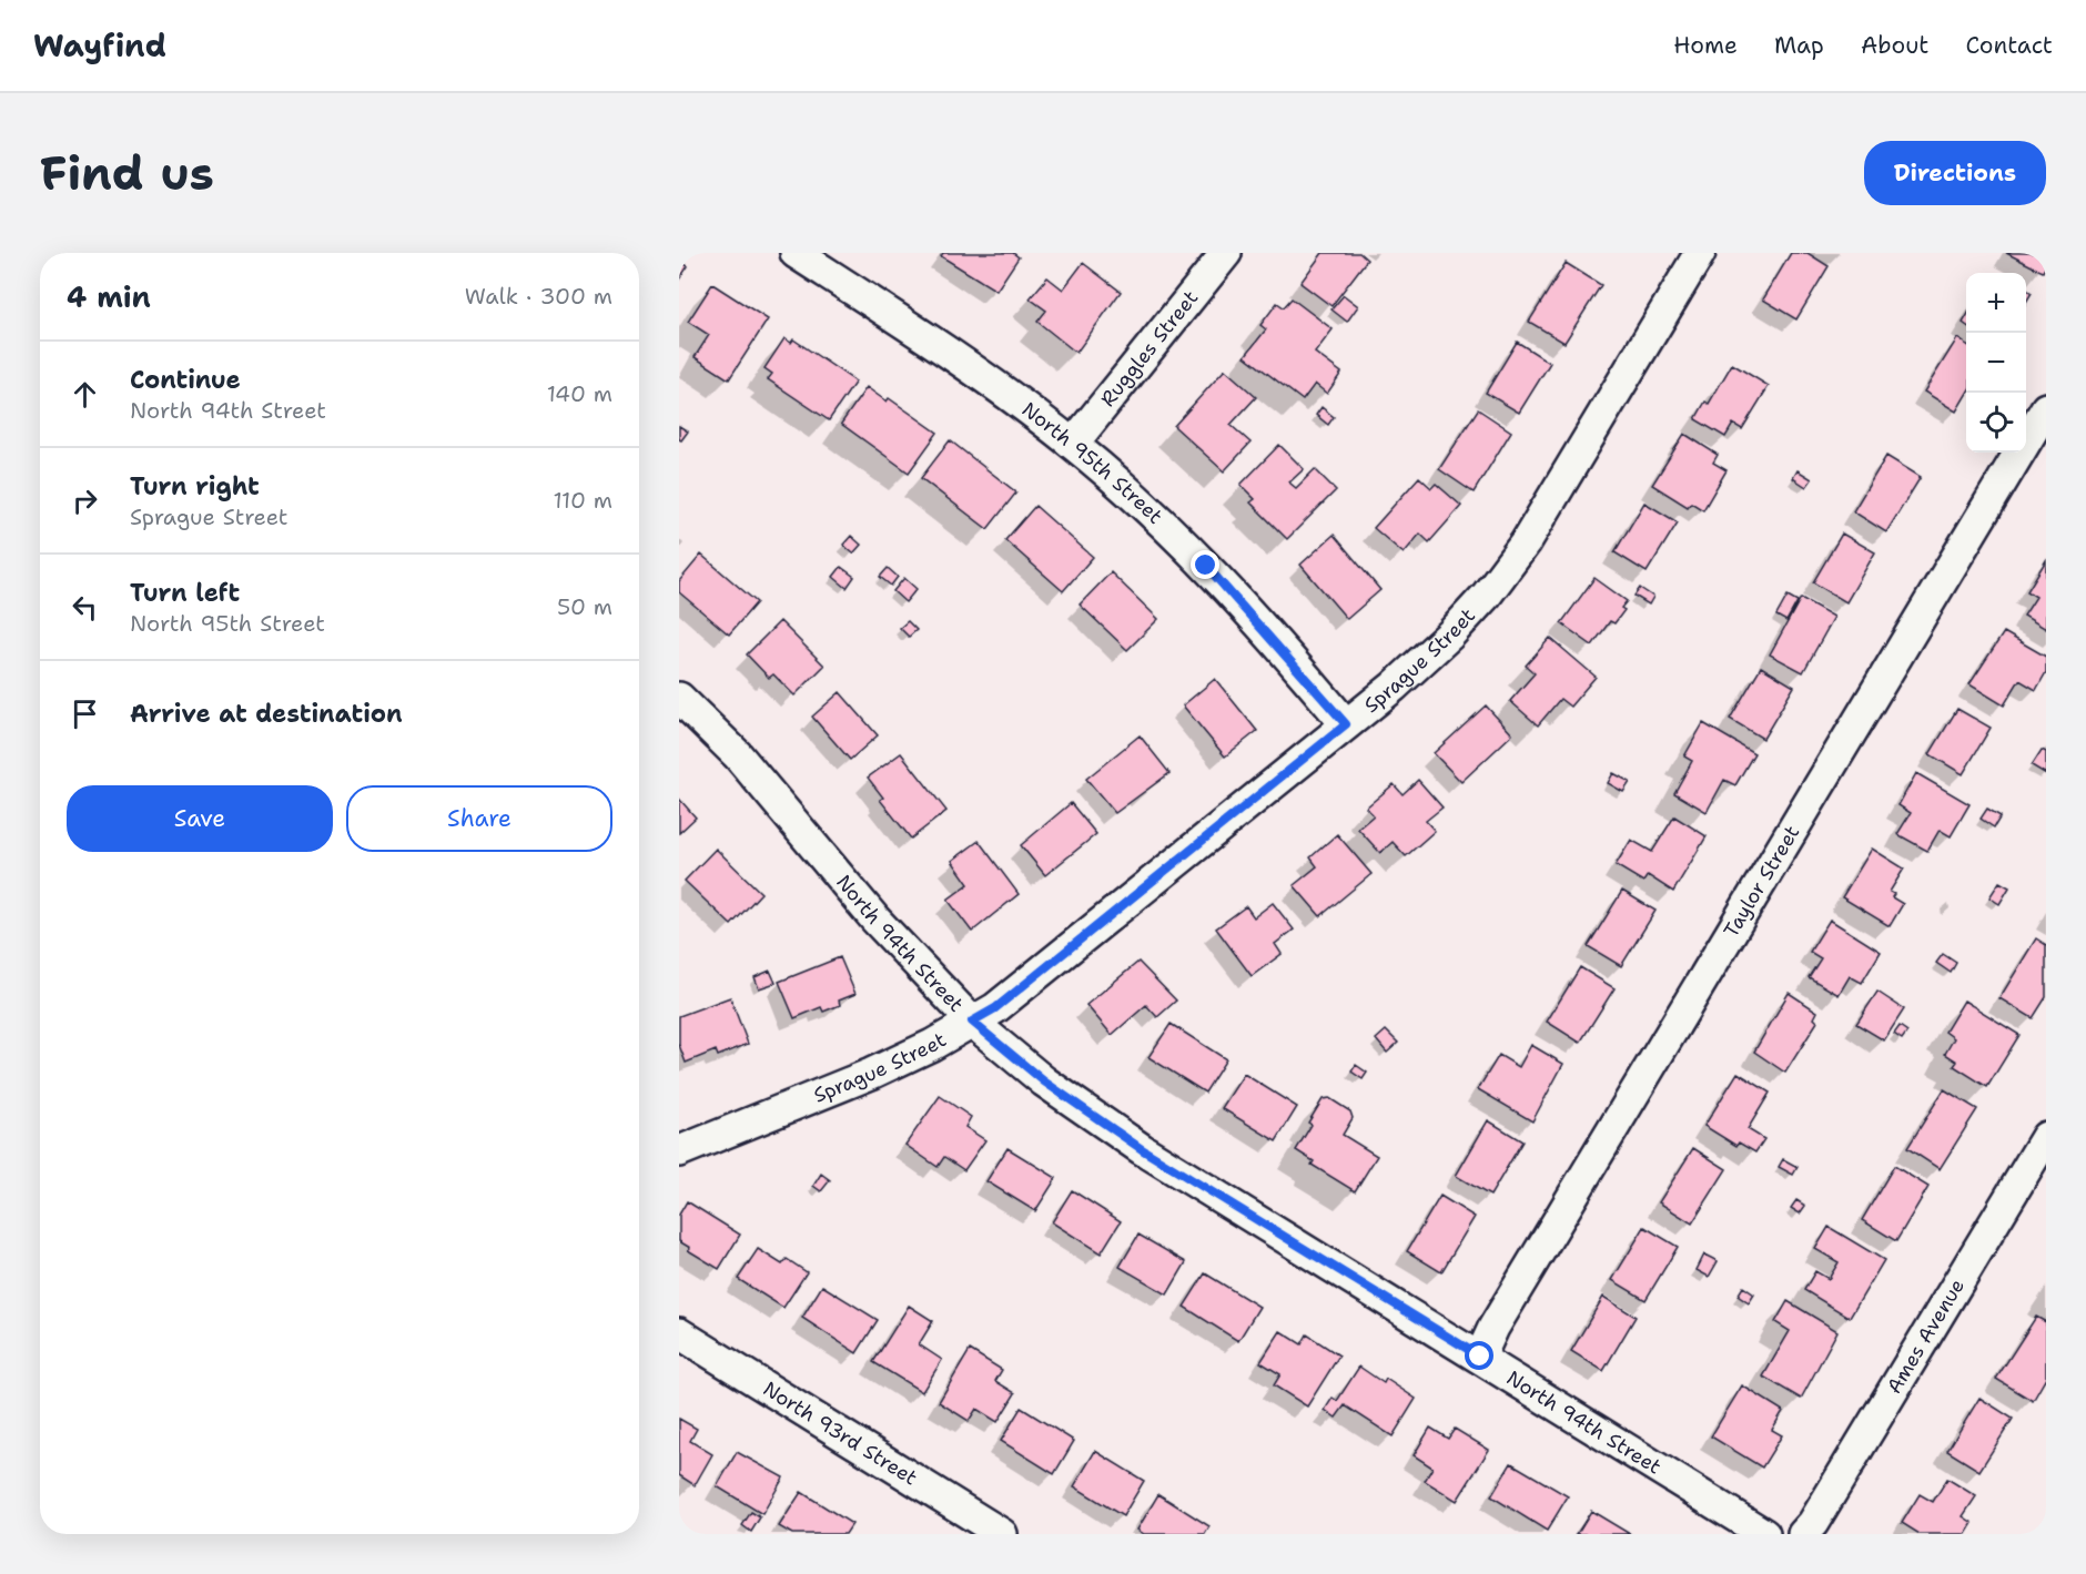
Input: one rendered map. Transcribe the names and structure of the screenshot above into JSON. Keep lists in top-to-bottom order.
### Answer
{
  "streets": {
    "street": [
      "Ruggles Street",
      "North 95th Street",
      "Sprague Street",
      "Taylor Street",
      "North 94th Street",
      "Ames Avenue",
      "North 93rd Street"
    ]
  },
  "crossings": [
    ["Ruggles Street", "North 95th Street"],
    ["North 95th Street", "Sprague Street"],
    ["Sprague Street", "North 94th Street"],
    ["Taylor Street", "North 94th Street"]
  ],
  "page": {
    "header": "Wayfind",
    "nav": [
      "Home",
      "Map",
      "About",
      "Contact"
    ],
    "buttons": [
      "Directions",
      ["Save", "Share"]
    ],
    "title": "Find us",
    "heading": ["4 min", "Walk · 300 m"],
    "map_buttons": ["+", "−"],
    "list": [
      ["Continue", "North 94th Street", "140 m"],
      ["Turn right", "Sprague Street", "110 m"],
      ["Turn left", "North 95th Street", "50 m"],
      "Arrive at destination"
    ]
  }
}
